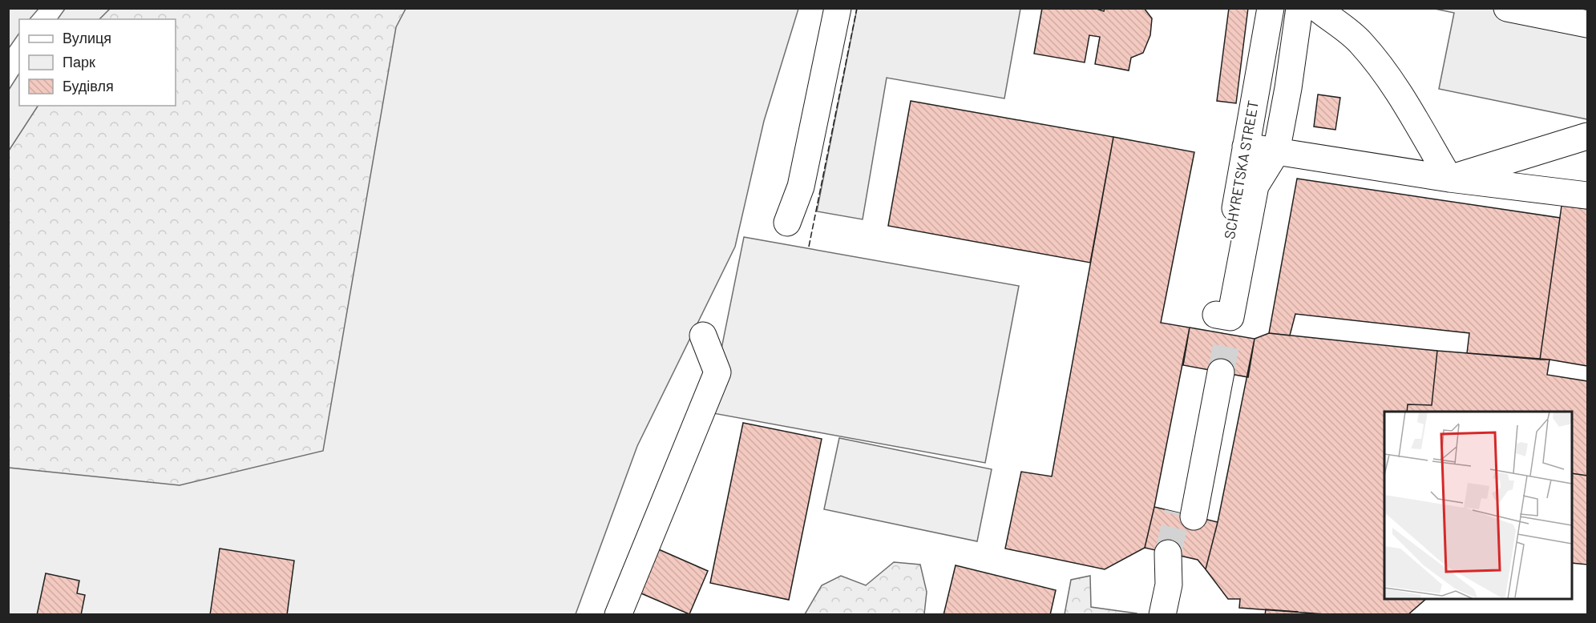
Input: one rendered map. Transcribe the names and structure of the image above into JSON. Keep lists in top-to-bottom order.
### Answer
{
  "streets": {
    "street": ["SCHYRETSKA STREET"]
  },
  "legend": ["Вулиця", "Парк", "Будівля"]
}
